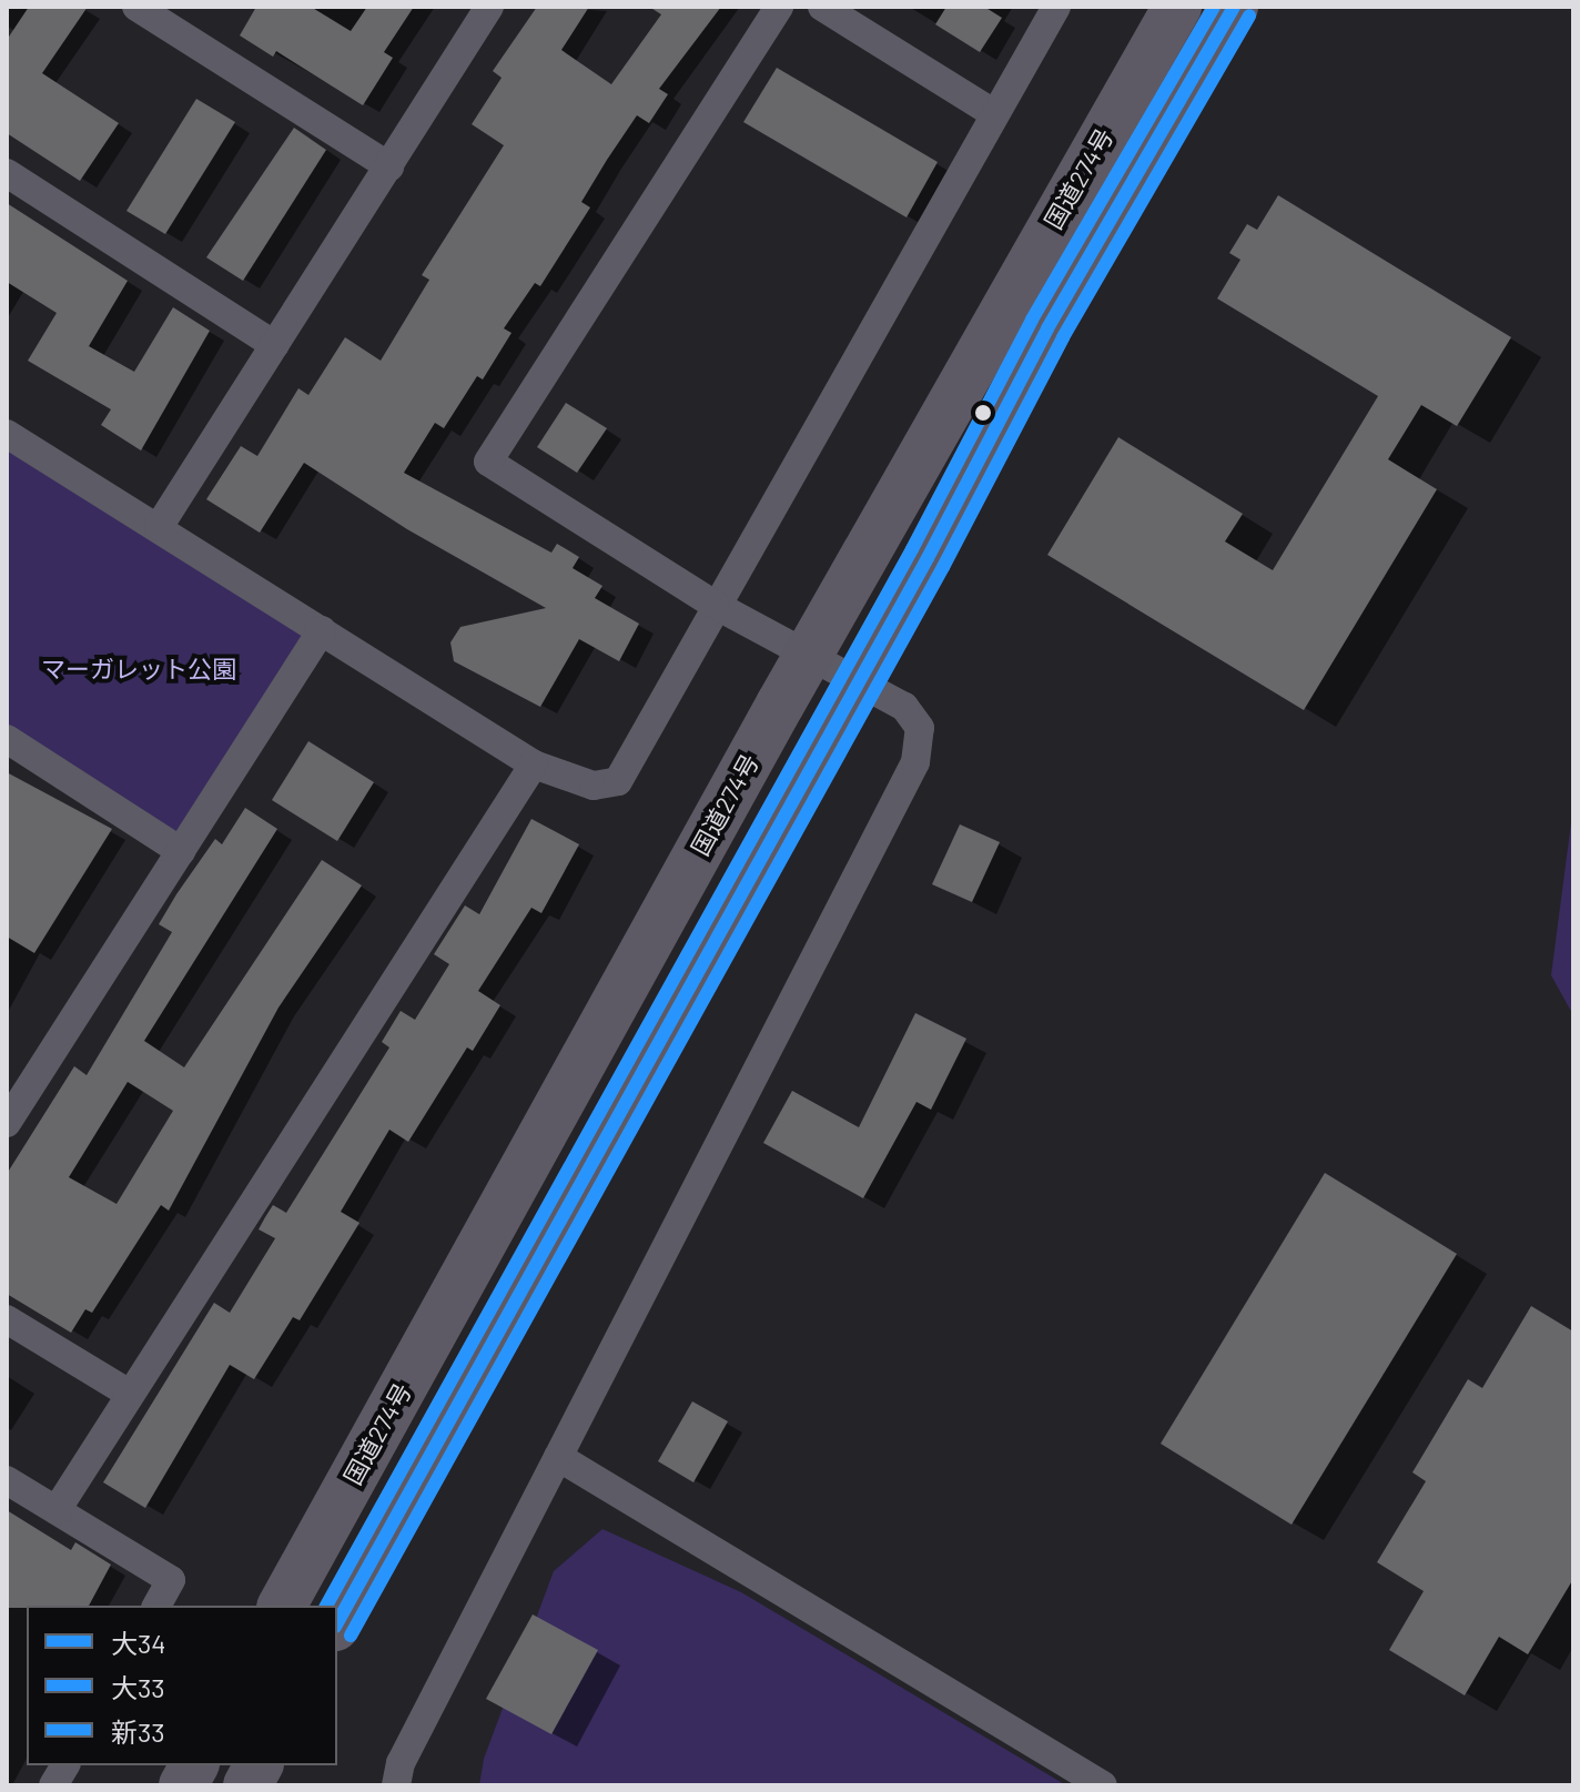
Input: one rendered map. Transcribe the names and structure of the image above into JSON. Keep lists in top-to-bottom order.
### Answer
{
  "streets": {
    "highway": ["国道274号"]
  },
  "parks": ["マーガレット公園"],
  "lines": ["transit line 大34", "transit line 新33", "transit line 大33"],
  "legend": ["大34", "大33", "新33"]
}
